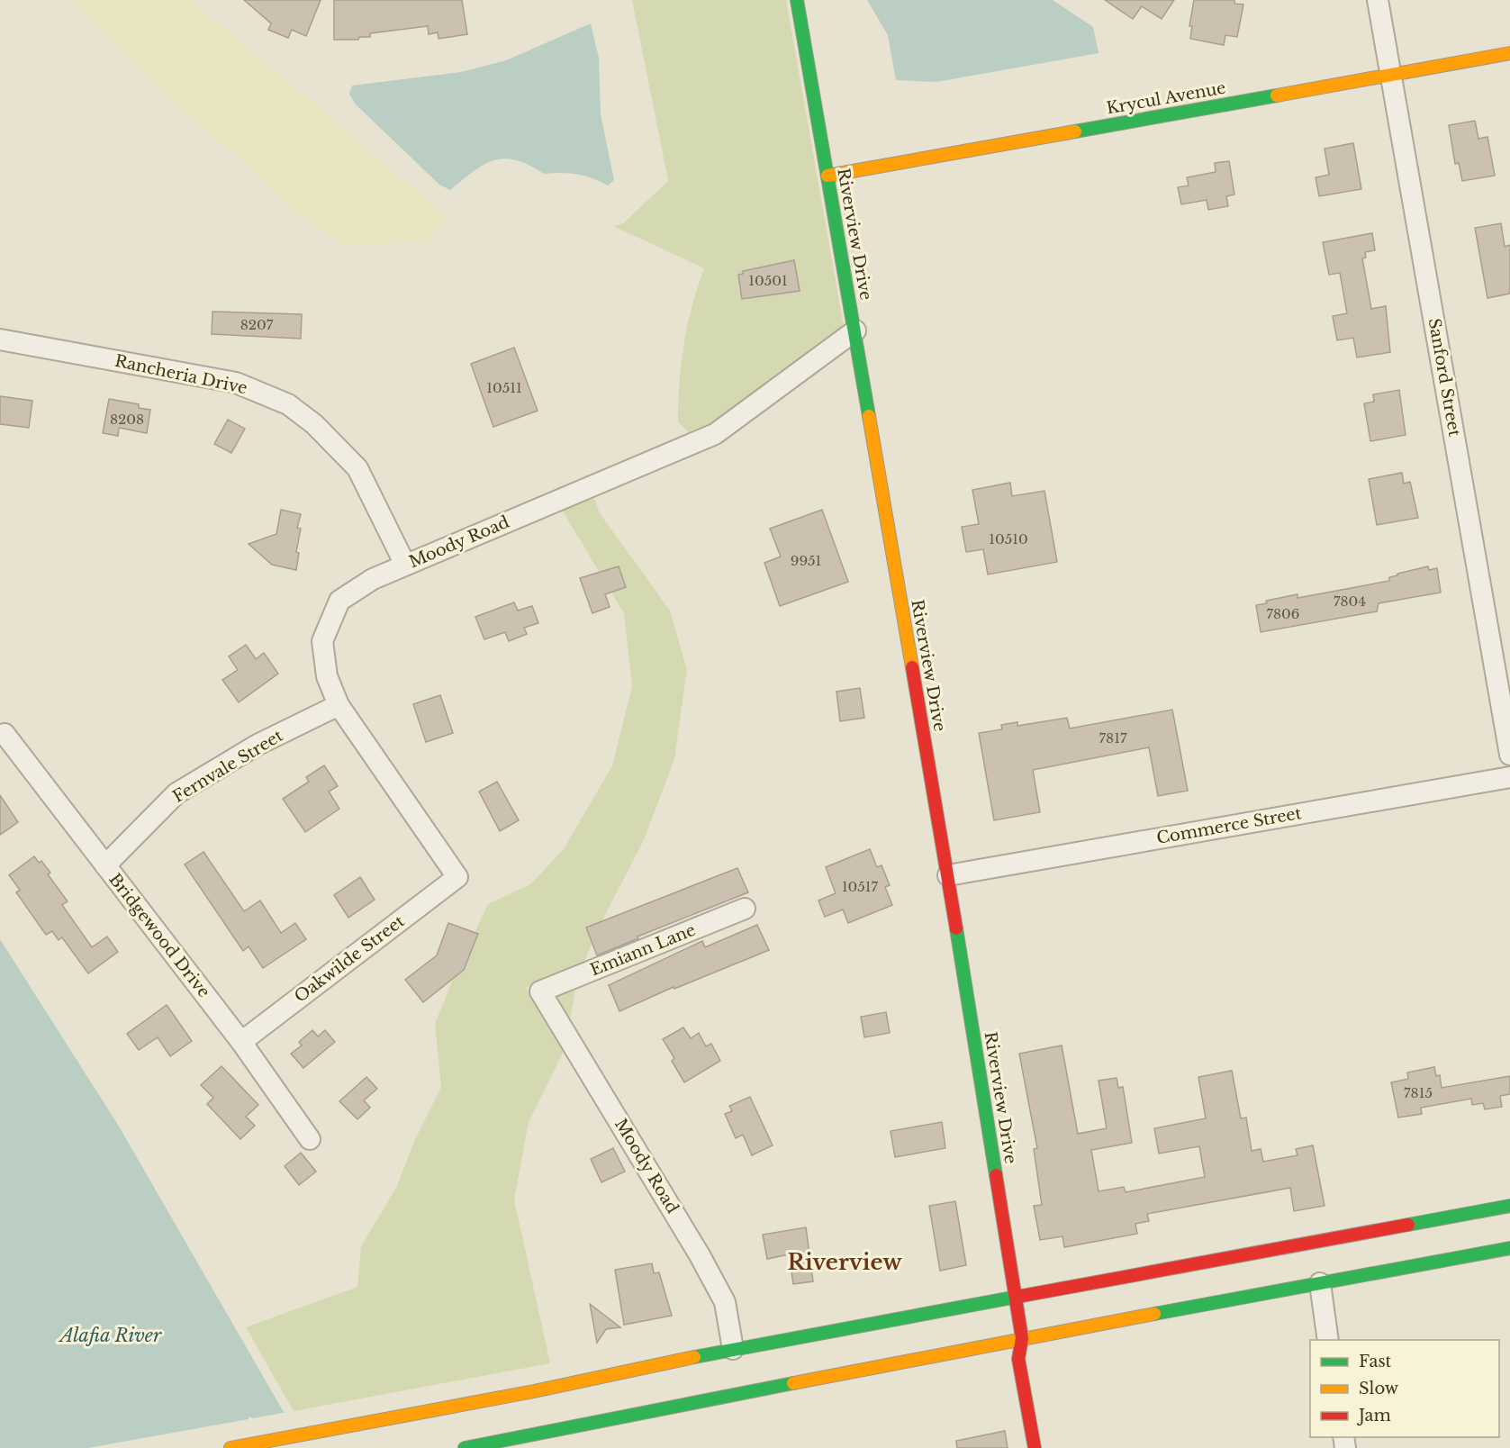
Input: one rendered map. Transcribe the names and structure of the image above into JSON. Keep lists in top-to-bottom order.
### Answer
{
  "streets": {
    "main road": ["Krycul Avenue", "Riverview Drive"],
    "street": [
      "Rancheria Drive",
      "Sanford Street",
      "Moody Road",
      "Fernvale Street",
      "Commerce Street",
      "Bridgewood Drive",
      "Emiann Lane",
      "Oakwilde Street"
    ]
  },
  "crossings": [
    ["Krycul Avenue", "Riverview Drive"],
    ["Krycul Avenue", "Sanford Street"],
    ["Riverview Drive", "Moody Road"],
    ["Riverview Drive", "Commerce Street"],
    ["Rancheria Drive", "Moody Road"],
    ["Moody Road", "Fernvale Street"],
    ["Moody Road", "Emiann Lane"],
    ["Moody Road", "Oakwilde Street"],
    ["Fernvale Street", "Bridgewood Drive"],
    ["Bridgewood Drive", "Oakwilde Street"]
  ],
  "districts": ["Riverview"],
  "water": ["Alafia River"],
  "house_numbers": [
    "10501",
    "8207",
    "10511",
    "8208",
    "10510",
    "9951",
    "7804",
    "7806",
    "7817",
    "10517",
    "7815"
  ],
  "legend": ["Fast", "Slow", "Jam"]
}
